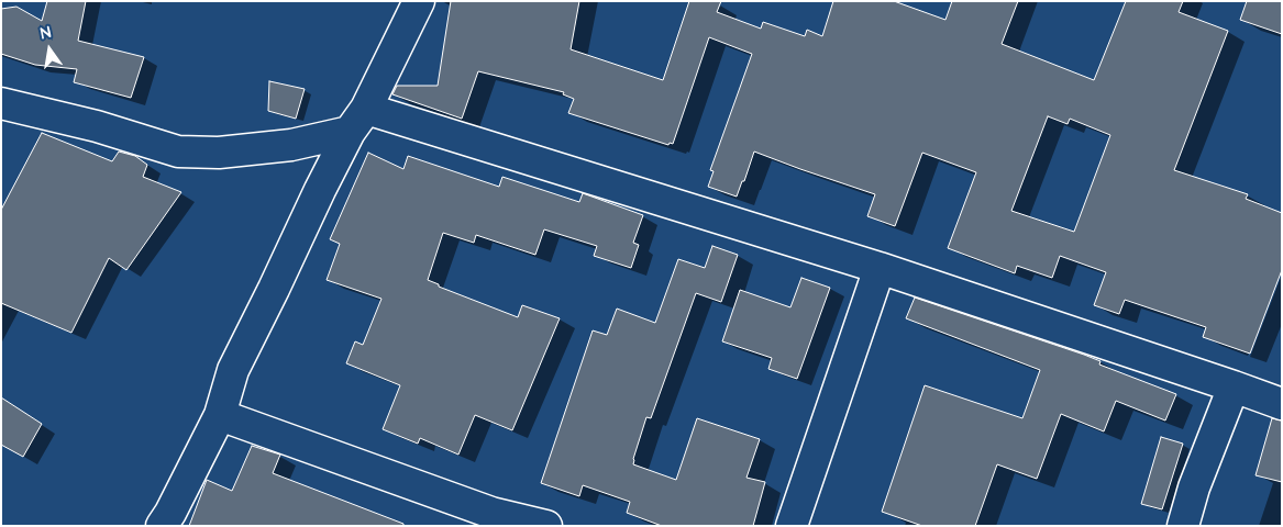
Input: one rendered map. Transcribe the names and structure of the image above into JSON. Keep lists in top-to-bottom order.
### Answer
{
  "north": "top"
}
